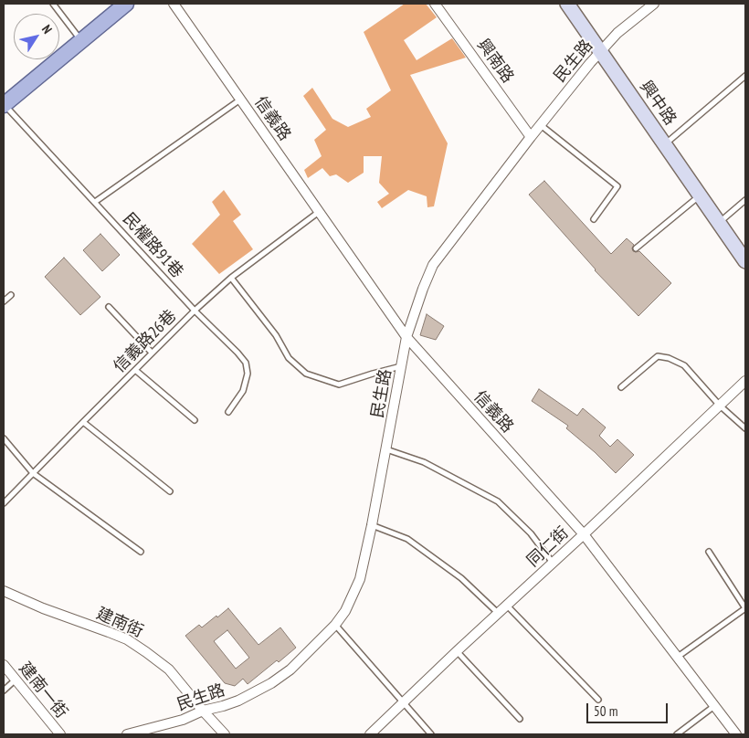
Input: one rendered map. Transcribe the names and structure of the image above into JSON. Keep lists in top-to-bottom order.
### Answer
{
  "streets": {
    "main road": ["興中路"],
    "street": [
      "興南路",
      "民生路",
      "信義路",
      "同仁街",
      "建南街",
      "建南一街"
    ],
    "lane": ["民權路91巷", "信義路26巷"]
  },
  "crossings": [
    ["興南路", "民生路"],
    ["民生路", "興中路"],
    ["民生路", "信義路"],
    ["民生路", "建南街"],
    ["信義路", "民權路91巷"],
    ["信義路", "信義路26巷"],
    ["信義路", "同仁街"],
    ["民權路91巷", "信義路26巷"]
  ],
  "scale_bar": "50 m",
  "north": "top right"
}
